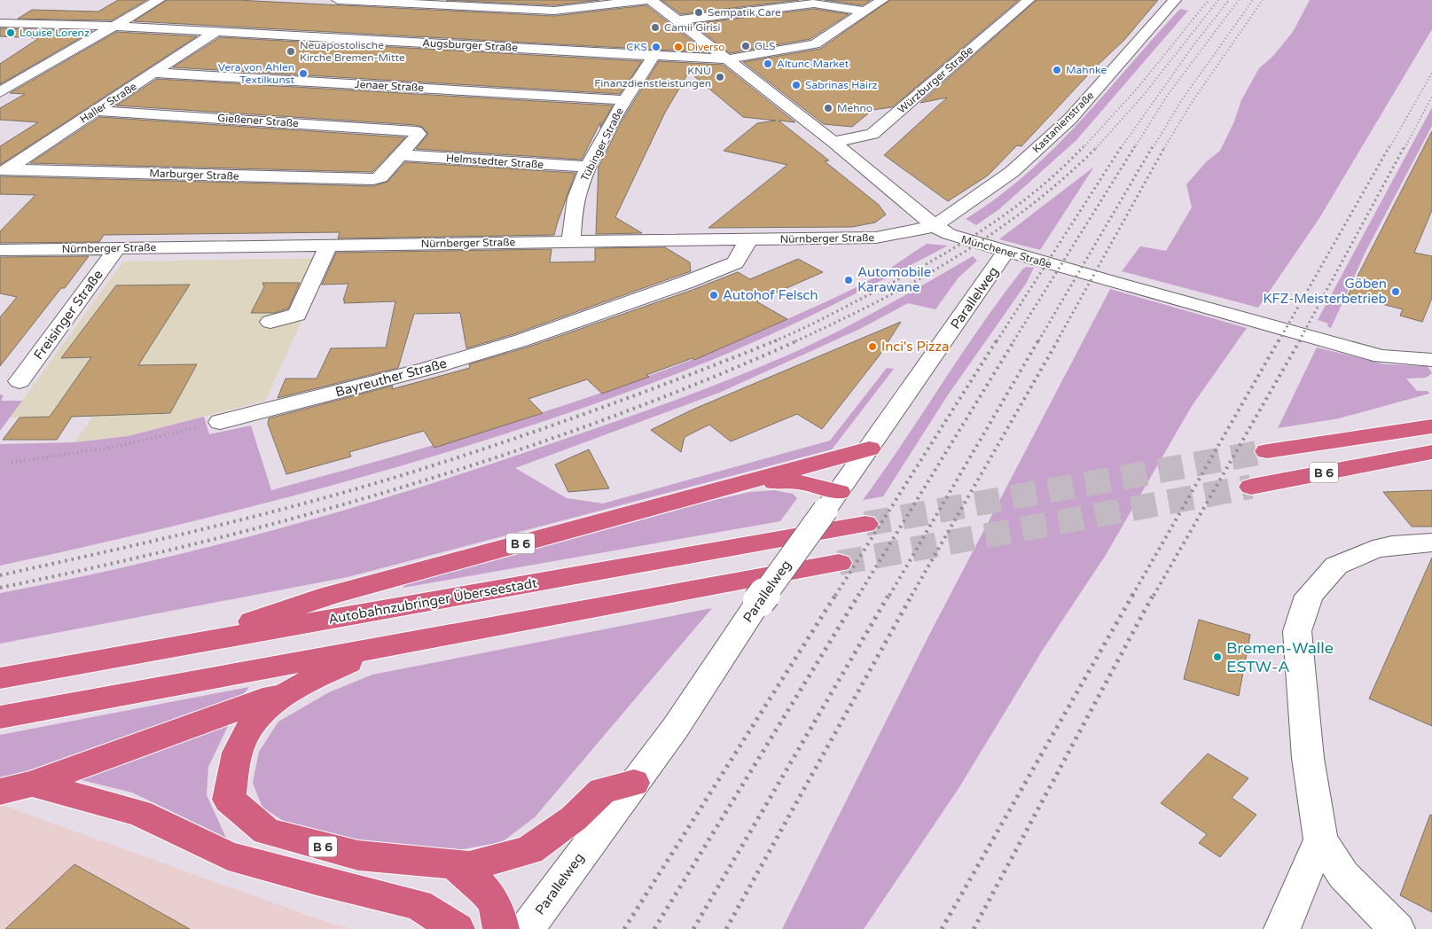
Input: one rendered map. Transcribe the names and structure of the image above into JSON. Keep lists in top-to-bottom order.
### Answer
{
  "streets": {
    "highway": ["B 6", "Autobahnzubringer Überseestadt"],
    "street": [
      "Augsburger Straße",
      "Würzburger Straße",
      "Jenaer Straße",
      "Haller Straße",
      "Gießener Straße",
      "Kastanienstraße",
      "Tübinger Straße",
      "Helmstedter Straße",
      "Marburger Straße",
      "Nürnberger Straße",
      "Münchener Straße",
      "Parallelweg",
      "Freisinger Straße",
      "Bayreuther Straße"
    ]
  },
  "crossings": [
    ["Augsburger Straße", "Haller Straße"],
    ["Augsburger Straße", "Tübinger Straße"],
    ["Augsburger Straße", "Münchener Straße"],
    ["Würzburger Straße", "Münchener Straße"],
    ["Jenaer Straße", "Haller Straße"],
    ["Jenaer Straße", "Tübinger Straße"],
    ["Haller Straße", "Gießener Straße"],
    ["Haller Straße", "Marburger Straße"],
    ["Gießener Straße", "Helmstedter Straße"],
    ["Gießener Straße", "Marburger Straße"],
    ["Kastanienstraße", "Nürnberger Straße"],
    ["Kastanienstraße", "Münchener Straße"],
    ["Tübinger Straße", "Helmstedter Straße"],
    ["Tübinger Straße", "Nürnberger Straße"],
    ["Helmstedter Straße", "Marburger Straße"],
    ["Nürnberger Straße", "Münchener Straße"],
    ["Nürnberger Straße", "Freisinger Straße"],
    ["Nürnberger Straße", "Bayreuther Straße"],
    ["Münchener Straße", "Parallelweg"],
    ["Parallelweg", "B 6"],
    ["B 6", "Autobahnzubringer Überseestadt"]
  ],
  "places": [
    "Sempatik Care",
    "Camii Girisi",
    "Louise Lorenz",
    "GLS",
    "CKS",
    "Diverso",
    "Neuapostolische Kirche Bremen-Mitte",
    "Altunc Market",
    "Mahnke",
    "Vera von Ahlen Textilkunst",
    "KNU Finanzdienstleistungen",
    "Sabrinas Hairz",
    "Mehno",
    "Automobile Karawane",
    "Göben KFZ-Meisterbetrieb",
    "Autohof Felsch",
    "Inci's Pizza",
    "Bremen-Walle ESTW-A"
  ]
}
